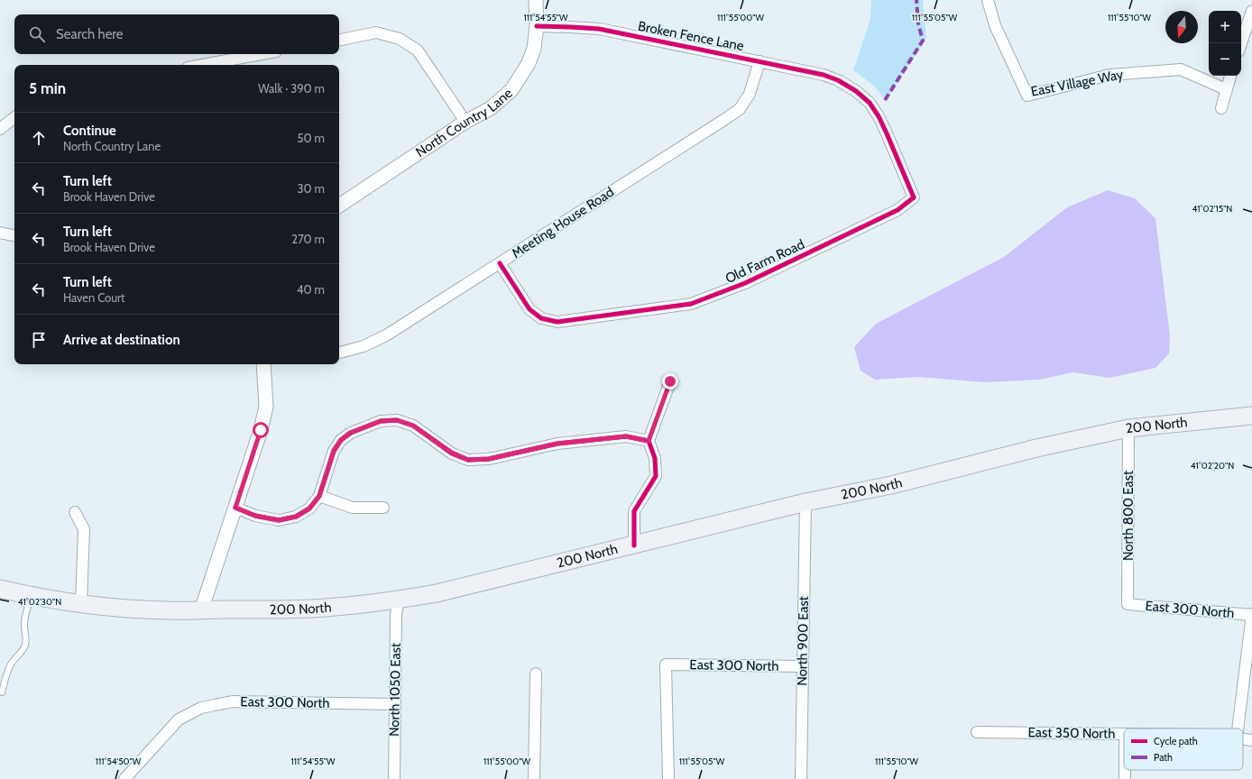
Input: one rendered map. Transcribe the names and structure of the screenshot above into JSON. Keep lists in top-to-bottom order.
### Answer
{
  "streets": {
    "main road": ["200 North"],
    "street": [
      "Broken Fence Lane",
      "East Village Way",
      "North Country Lane",
      "Meeting House Road",
      "Old Farm Road",
      "North 800 East",
      "East 300 North",
      "North 900 East",
      "North 1050 East",
      "East 350 North"
    ]
  },
  "crossings": [
    ["Broken Fence Lane", "North Country Lane"],
    ["Broken Fence Lane", "Meeting House Road"],
    ["Broken Fence Lane", "Old Farm Road"],
    ["Meeting House Road", "Old Farm Road"],
    ["200 North", "North 800 East"],
    ["200 North", "North 900 East"],
    ["200 North", "North 1050 East"],
    ["North 800 East", "East 300 North"],
    ["East 300 North", "North 900 East"],
    ["East 300 North", "North 1050 East"]
  ],
  "legend": ["Cycle path", "Path"],
  "north": "bottom",
  "page": {
    "map_buttons": ["+", "−"],
    "search": "Search here",
    "heading": ["5 min", "Walk · 390 m"],
    "list": [
      ["Continue", "North Country Lane", "50 m"],
      ["Turn left", "Brook Haven Drive", "30 m"],
      ["Turn left", "Brook Haven Drive", "270 m"],
      ["Turn left", "Haven Court", "40 m"],
      "Arrive at destination"
    ]
  },
  "coordinates": [
    "111°54'55\"W",
    "111°55'00\"W",
    "111°55'05\"W",
    "111°55'10\"W",
    "41°02'15\"N",
    "41°02'20\"N",
    "41°02'30\"N",
    "111°54'50\"W"
  ]
}
